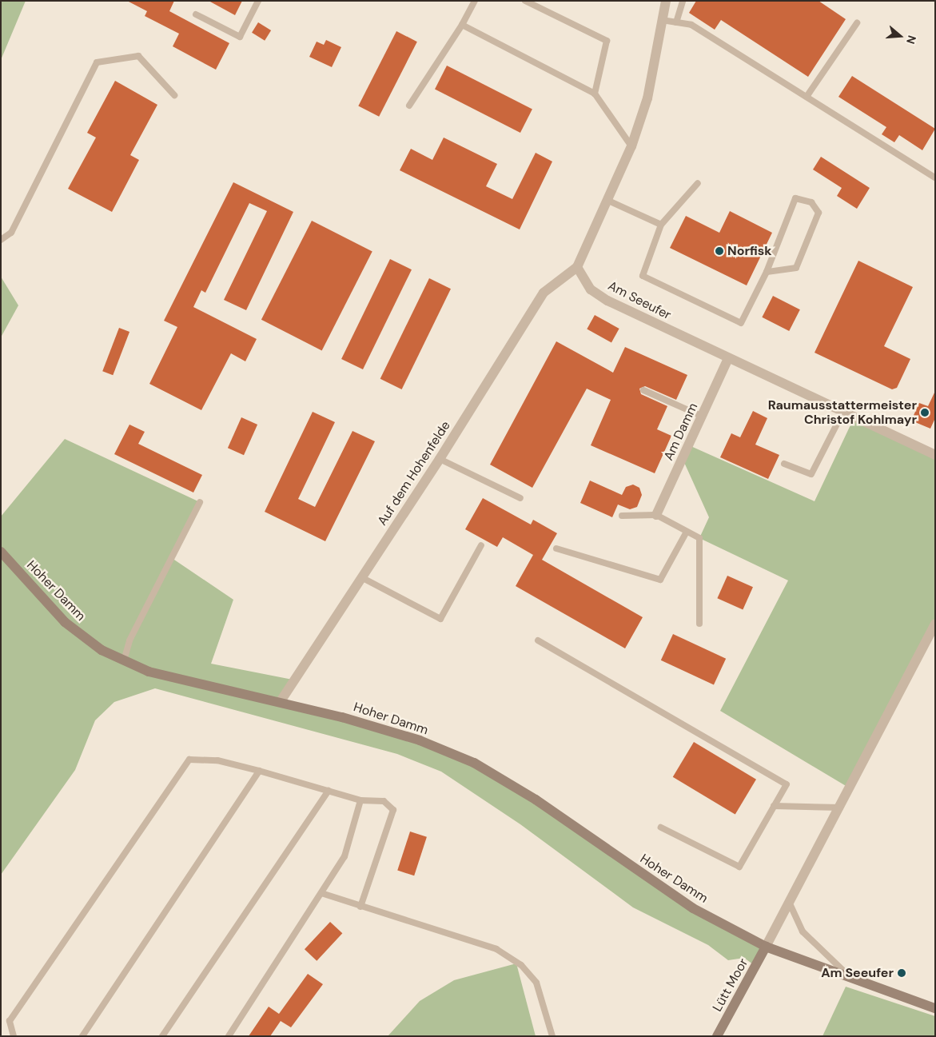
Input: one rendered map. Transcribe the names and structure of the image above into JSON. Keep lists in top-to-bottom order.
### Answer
{
  "streets": {
    "main road": ["Hoher Damm", "Lütt Moor"],
    "street": ["Am Seeufer", "Am Damm", "Auf dem Hohenfelde"]
  },
  "crossings": [
    ["Am Seeufer", "Am Damm"],
    ["Am Seeufer", "Auf dem Hohenfelde"],
    ["Auf dem Hohenfelde", "Hoher Damm"],
    ["Hoher Damm", "Lütt Moor"]
  ],
  "places": ["Norfisk", "Raumausstattermeister Christof Kohlmayr", "Am Seeufer"],
  "north": "right"
}
